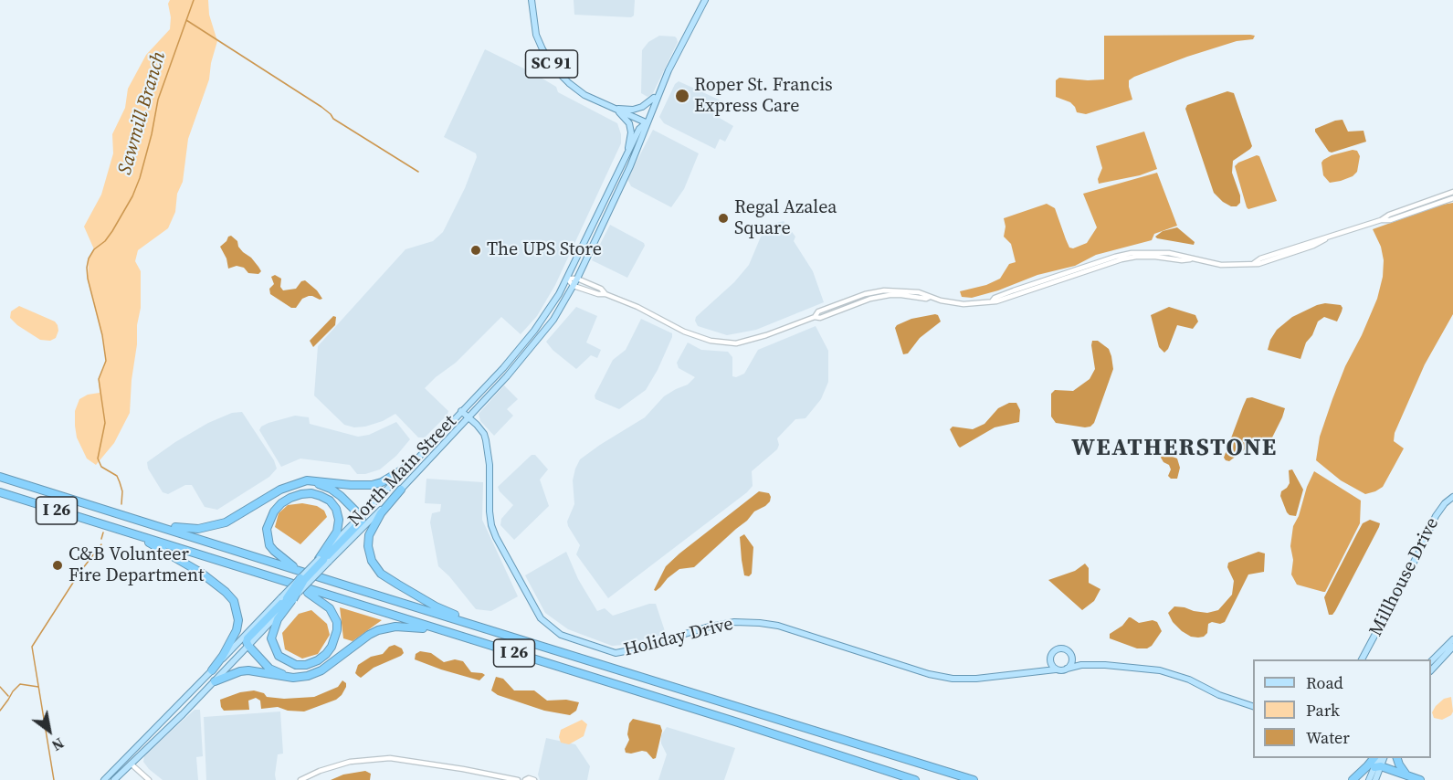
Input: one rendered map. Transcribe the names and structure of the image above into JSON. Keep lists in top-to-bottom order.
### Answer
{
  "streets": {
    "highway": ["I 26"],
    "main road": [
      "SC 91",
      "North Main Street",
      "Millhouse Drive",
      "Holiday Drive"
    ]
  },
  "crossings": [
    ["SC 91", "North Main Street"],
    ["North Main Street", "Holiday Drive"]
  ],
  "districts": ["WEATHERSTONE"],
  "water": ["Sawmill Branch"],
  "places": [
    "Roper St. Francis Express Care",
    "Regal Azalea Square",
    "The UPS Store",
    "C&B Volunteer Fire Department"
  ],
  "legend": ["Road", "Park", "Water"],
  "north": "bottom right"
}
